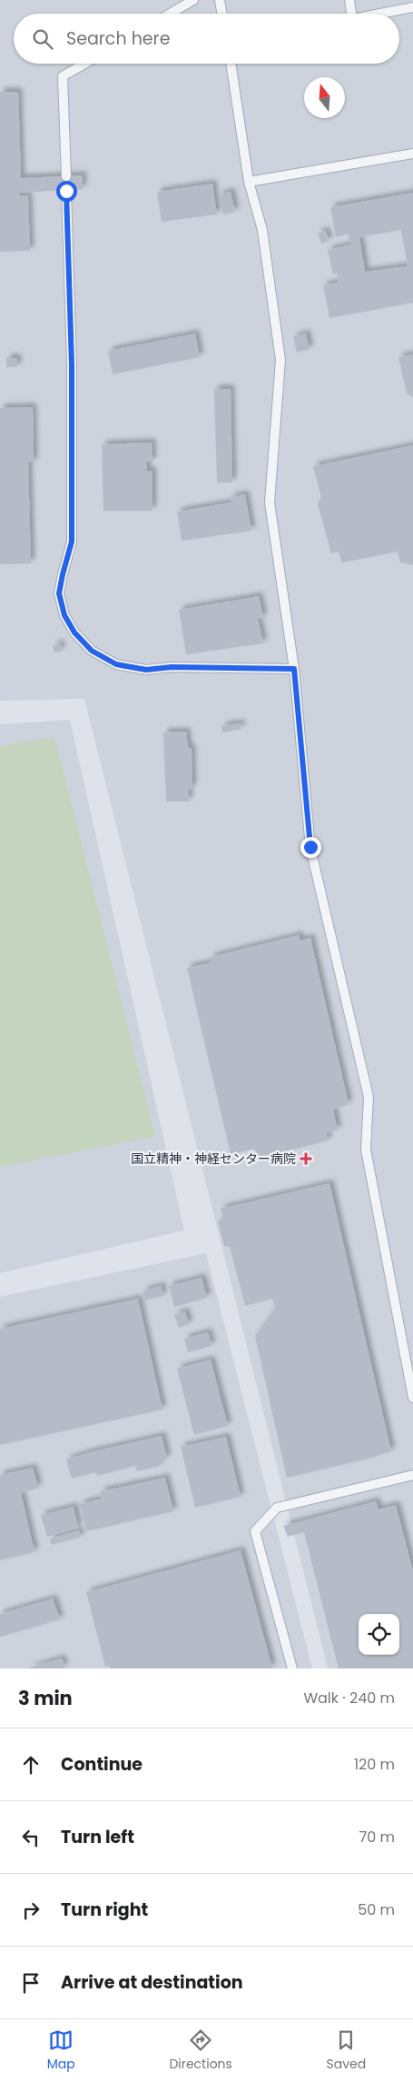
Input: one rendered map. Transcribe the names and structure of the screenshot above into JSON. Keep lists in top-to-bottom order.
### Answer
{
  "places": {
    "health": ["国立精神・神経センター病院"]
  },
  "north": "top",
  "page": {
    "search": "Search here",
    "heading": ["3 min", "Walk · 240 m"],
    "list": [
      ["Continue", "120 m"],
      ["Turn left", "70 m"],
      ["Turn right", "50 m"],
      "Arrive at destination"
    ],
    "nav": ["Map", "Directions", "Saved"]
  }
}
